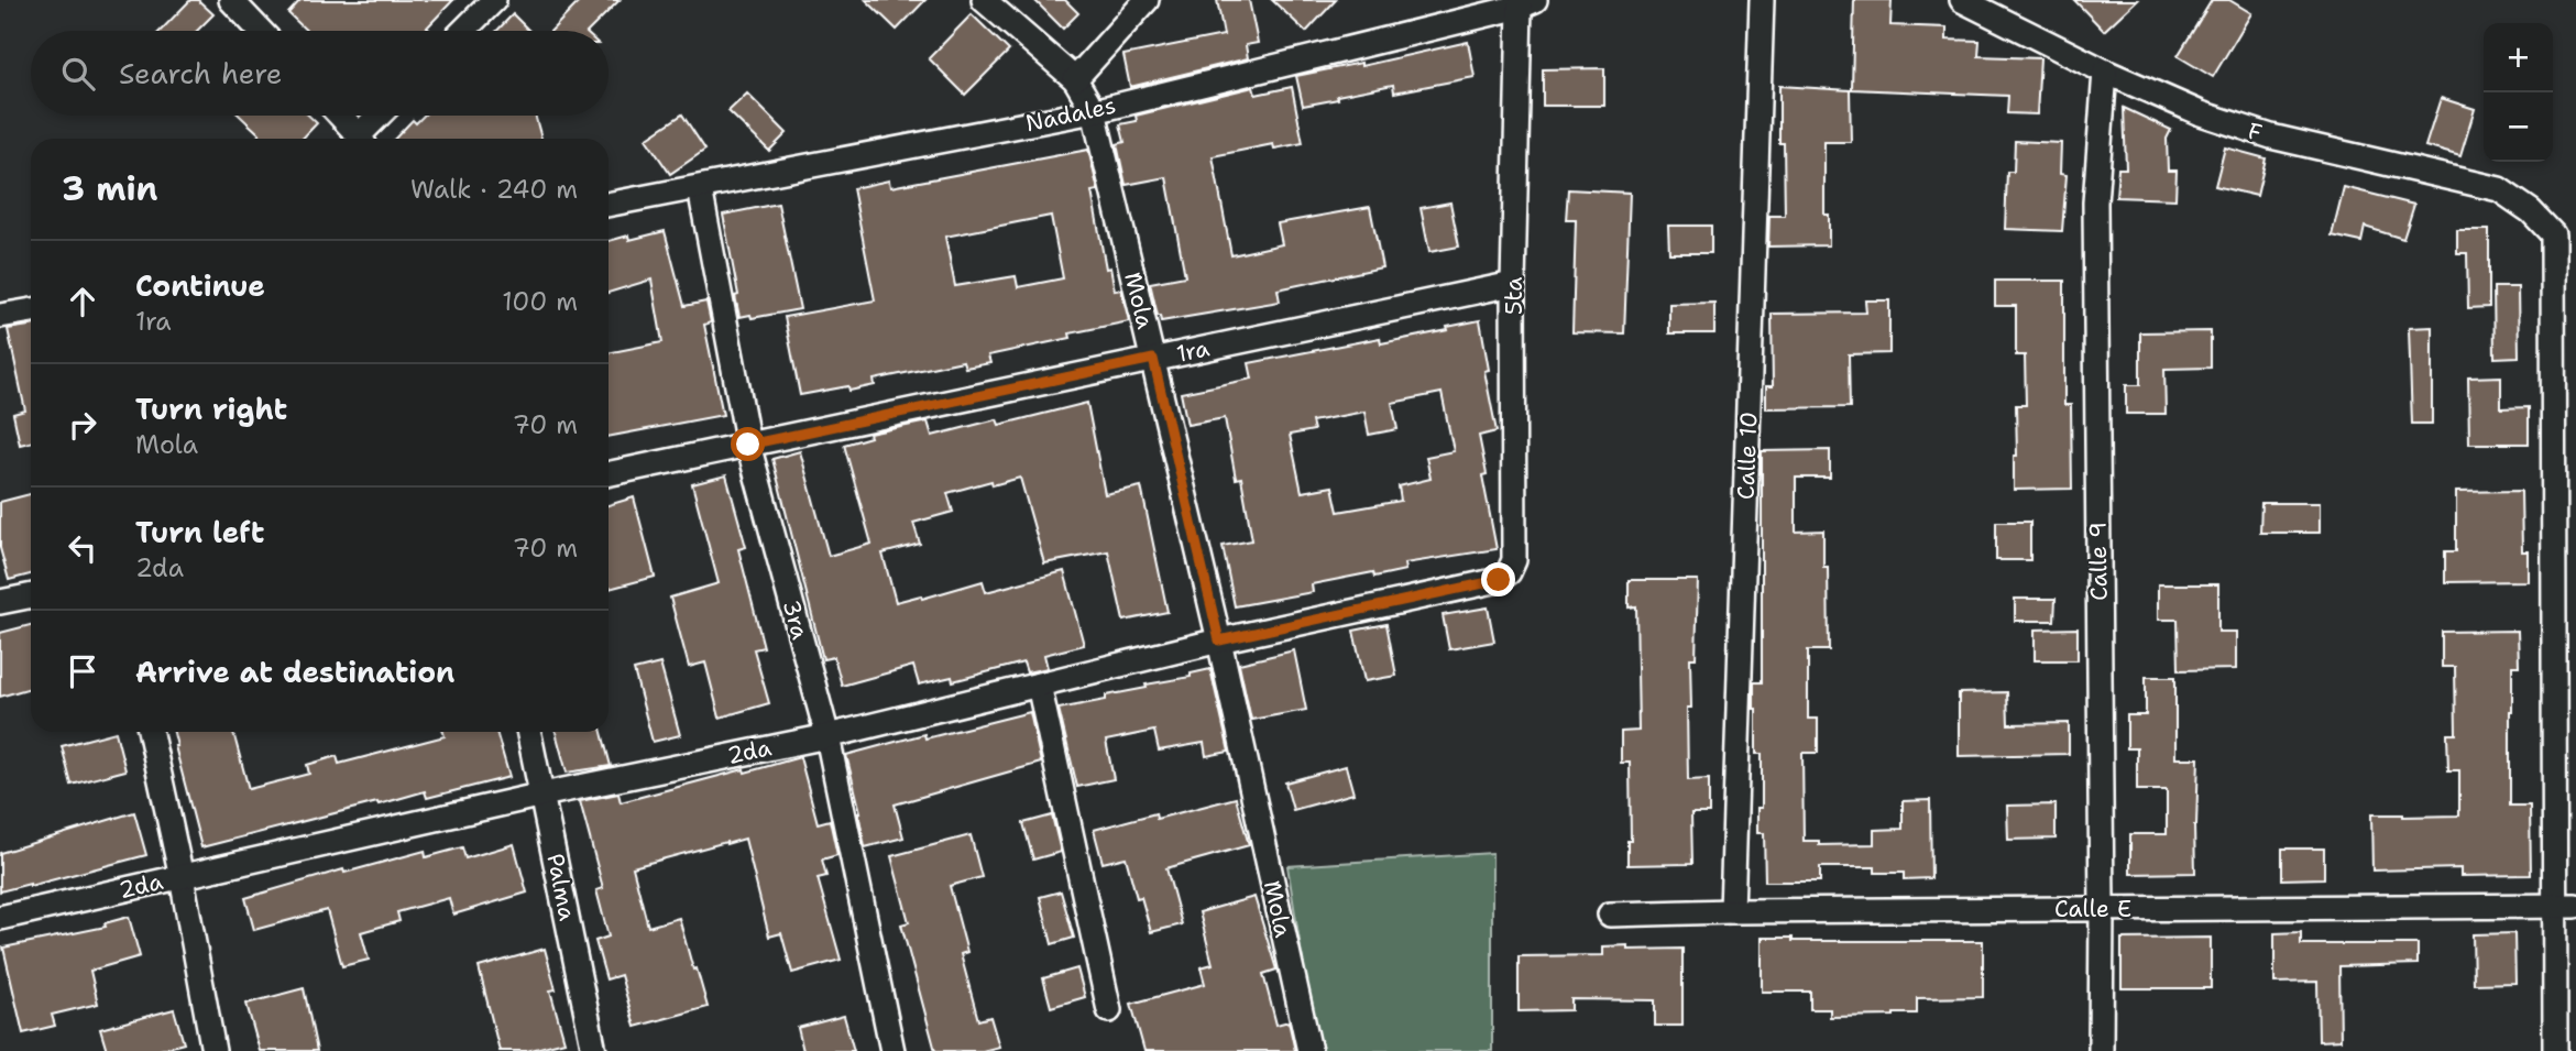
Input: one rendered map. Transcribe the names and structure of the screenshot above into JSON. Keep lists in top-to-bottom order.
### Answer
{
  "streets": {
    "street": [
      "Nadales",
      "F",
      "5ta",
      "Mola",
      "1ra",
      "Calle 10",
      "Calle 9",
      "3ra",
      "2da",
      "Palma",
      "Calle E"
    ]
  },
  "crossings": [
    ["Nadales", "5ta"],
    ["Nadales", "Mola"],
    ["Nadales", "3ra"],
    ["F", "Calle 9"],
    ["F", "Calle E"],
    ["5ta", "1ra"],
    ["5ta", "2da"],
    ["Mola", "1ra"],
    ["Mola", "2da"],
    ["1ra", "3ra"],
    ["Calle 10", "Calle E"],
    ["Calle 9", "Calle E"],
    ["3ra", "2da"],
    ["2da", "Palma"]
  ],
  "page": {
    "map_buttons": ["+", "−"],
    "search": "Search here",
    "heading": ["3 min", "Walk · 240 m"],
    "list": [
      ["Continue", "1ra", "100 m"],
      ["Turn right", "Mola", "70 m"],
      ["Turn left", "2da", "70 m"],
      "Arrive at destination"
    ]
  }
}
